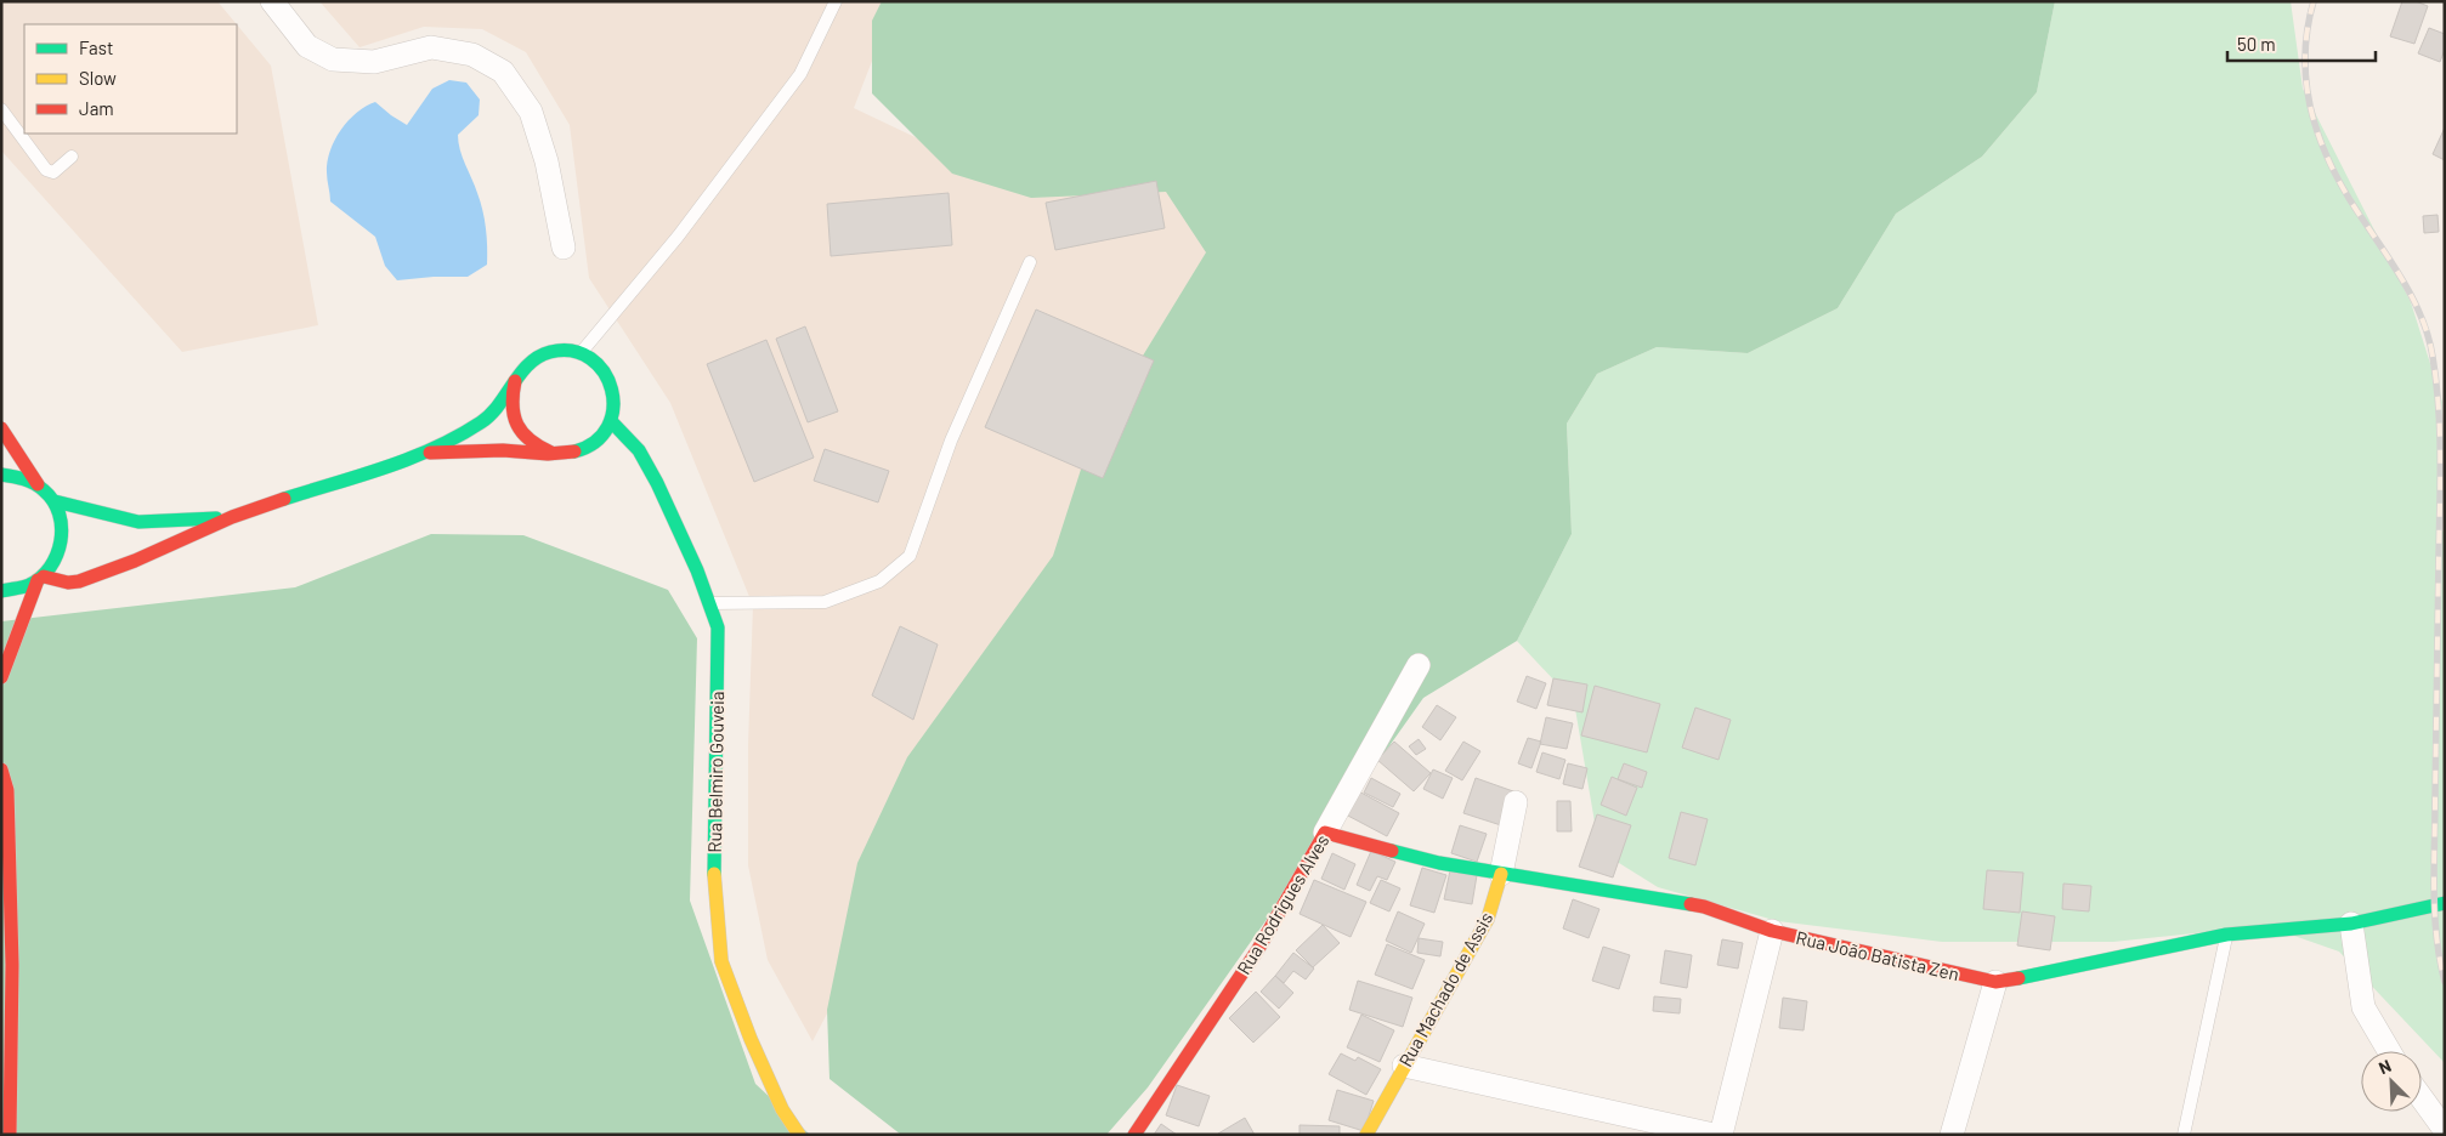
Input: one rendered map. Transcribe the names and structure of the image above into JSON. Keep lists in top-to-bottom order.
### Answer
{
  "streets": {
    "street": [
      "Rua Belmiro Gouveia",
      "Rua Rodrigues Alves",
      "Rua João Batista Zen",
      "Rua Machado de Assis"
    ]
  },
  "crossings": [
    ["Rua Rodrigues Alves", "Rua João Batista Zen"],
    ["Rua João Batista Zen", "Rua Machado de Assis"]
  ],
  "legend": ["Fast", "Slow", "Jam"],
  "scale_bar": "50 m",
  "north": "top left"
}
